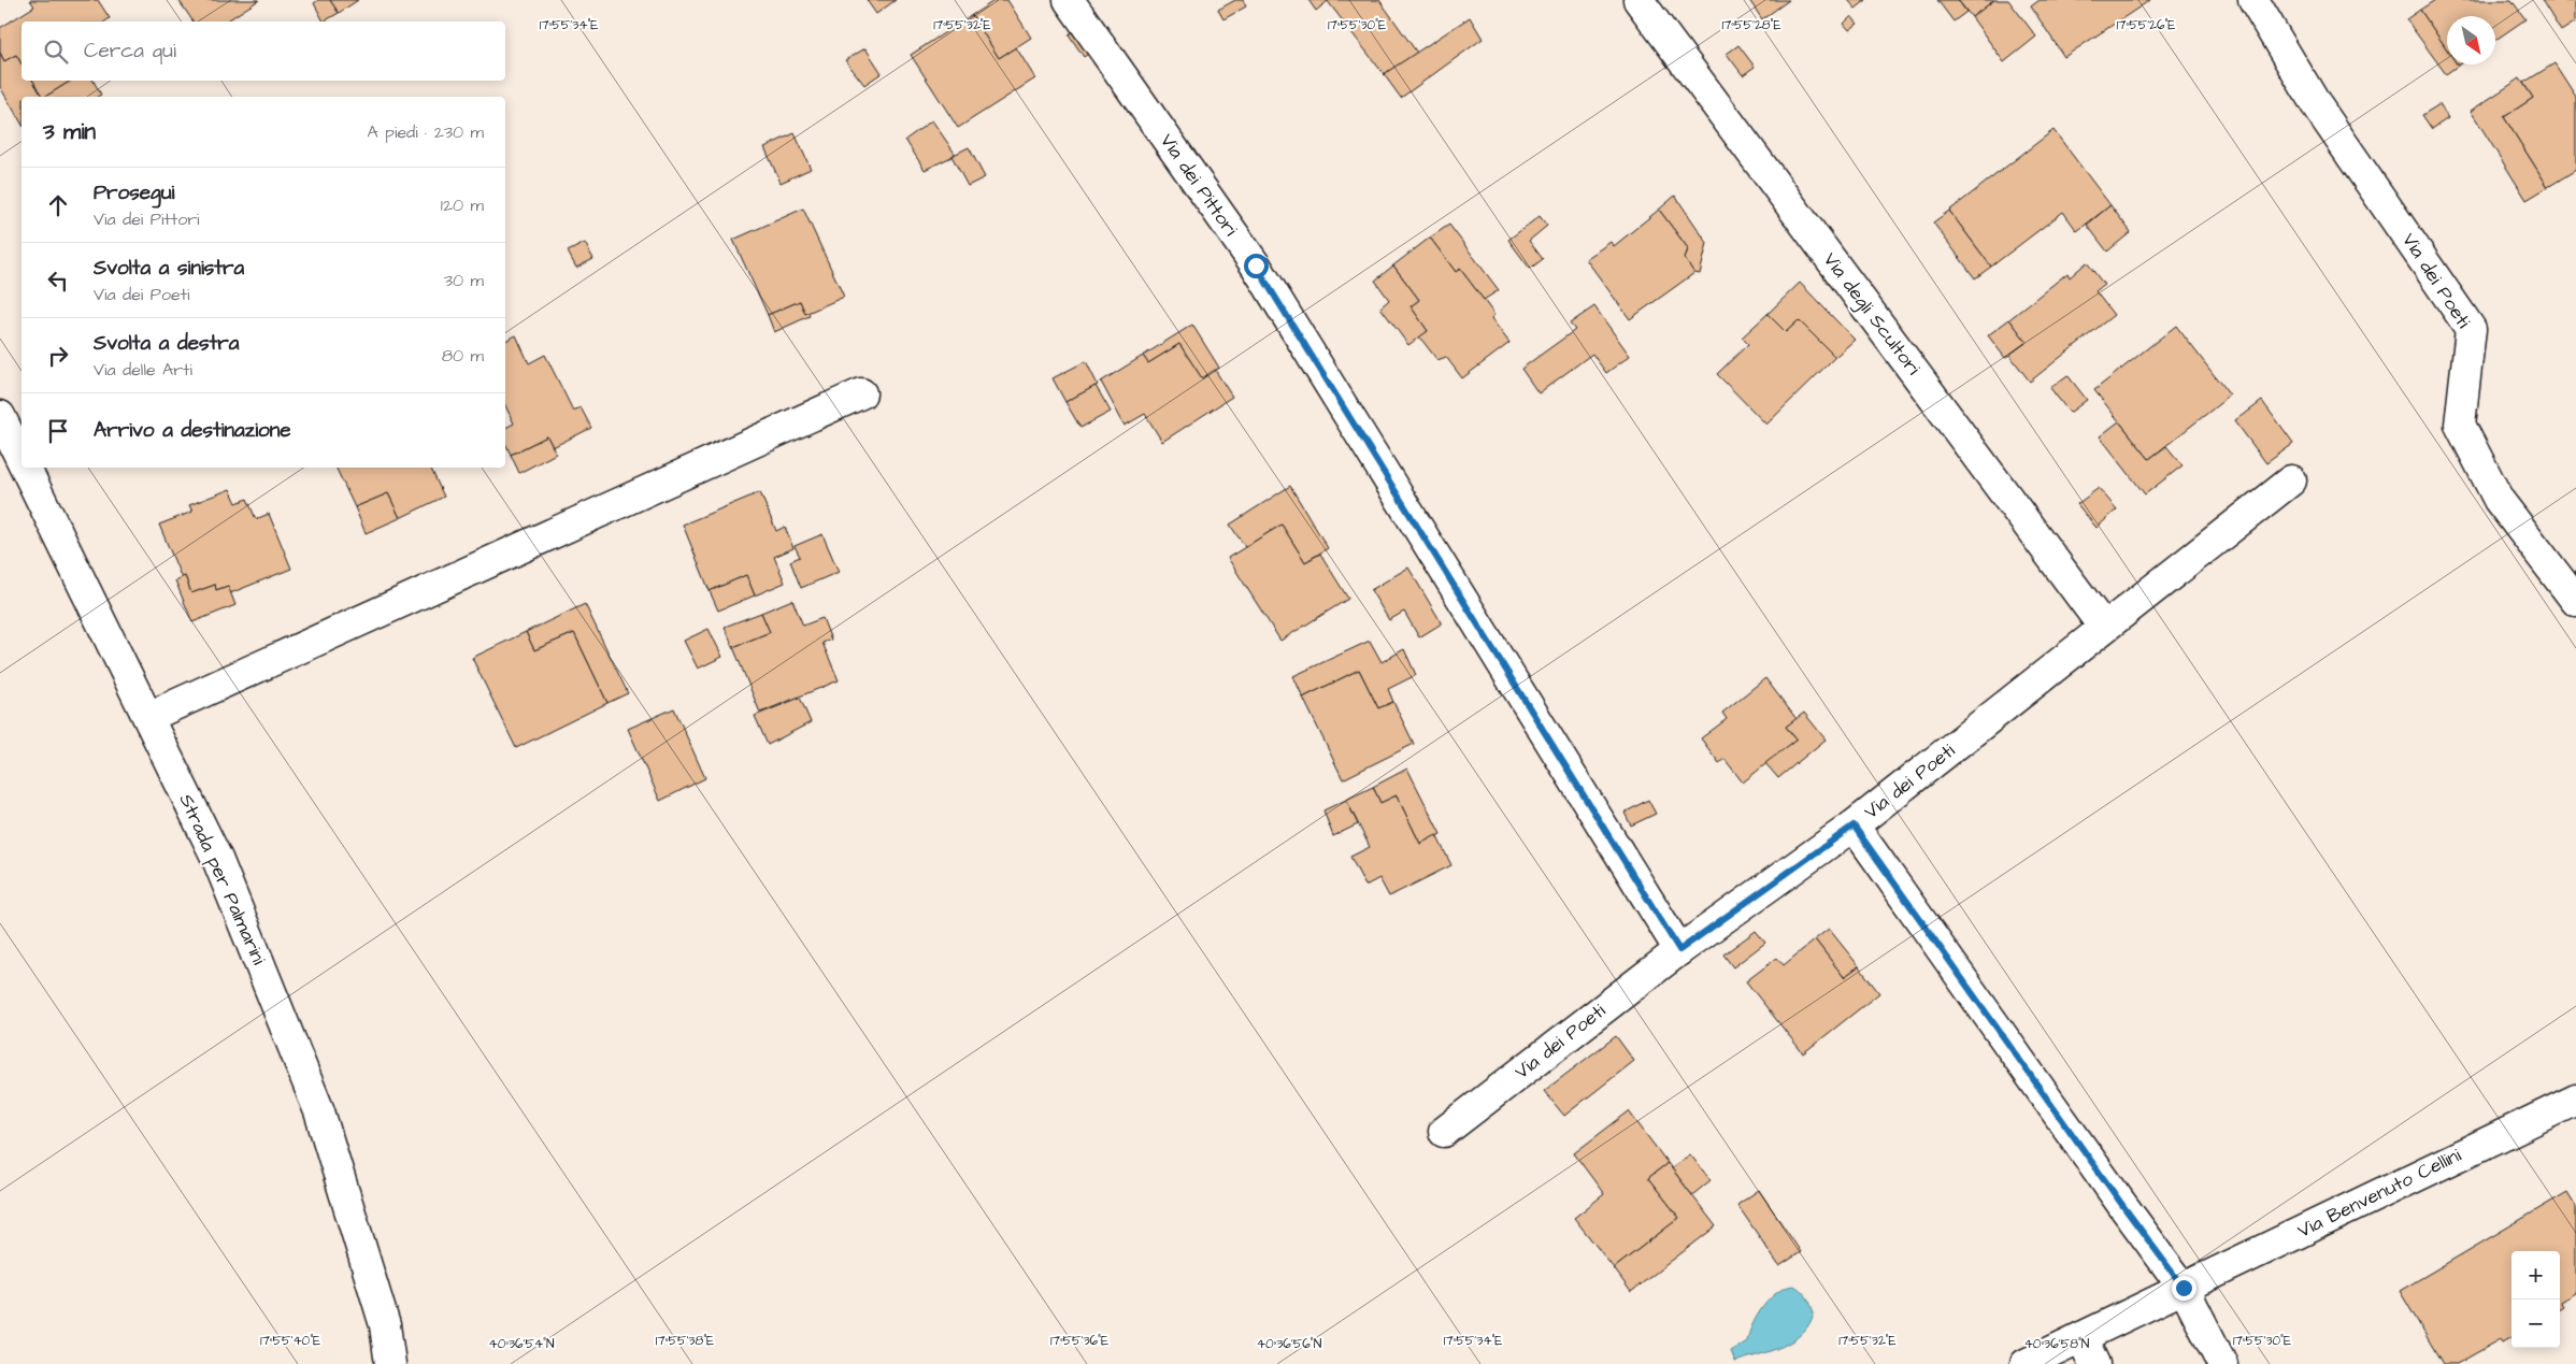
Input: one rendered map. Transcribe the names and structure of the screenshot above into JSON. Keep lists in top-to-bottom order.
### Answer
{
  "streets": {
    "street": [
      "Via dei Pittori",
      "Via dei Poeti",
      "Via degli Scultori",
      "Strada per Palmarini",
      "Via Benvenuto Cellini"
    ]
  },
  "crossings": [
    ["Via dei Pittori", "Via dei Poeti"],
    ["Via dei Poeti", "Via degli Scultori"]
  ],
  "north": "bottom right",
  "page": {
    "search": "Cerca qui",
    "heading": ["3 min", "A piedi · 230 m"],
    "list": [
      ["Prosegui", "Via dei Pittori", "120 m"],
      ["Svolta a sinistra", "Via dei Poeti", "30 m"],
      ["Svolta a destra", "Via delle Arti", "80 m"],
      "Arrivo a destinazione"
    ],
    "map_buttons": ["+", "−"]
  },
  "coordinates": [
    "17°55'34\"E",
    "17°55'32\"E",
    "17°55'30\"E",
    "17°55'28\"E",
    "17°55'26\"E",
    "17°55'40\"E",
    "17°55'38\"E",
    "17°55'36\"E",
    "40°36'54\"N",
    "40°36'56\"N",
    "40°36'58\"N"
  ]
}
